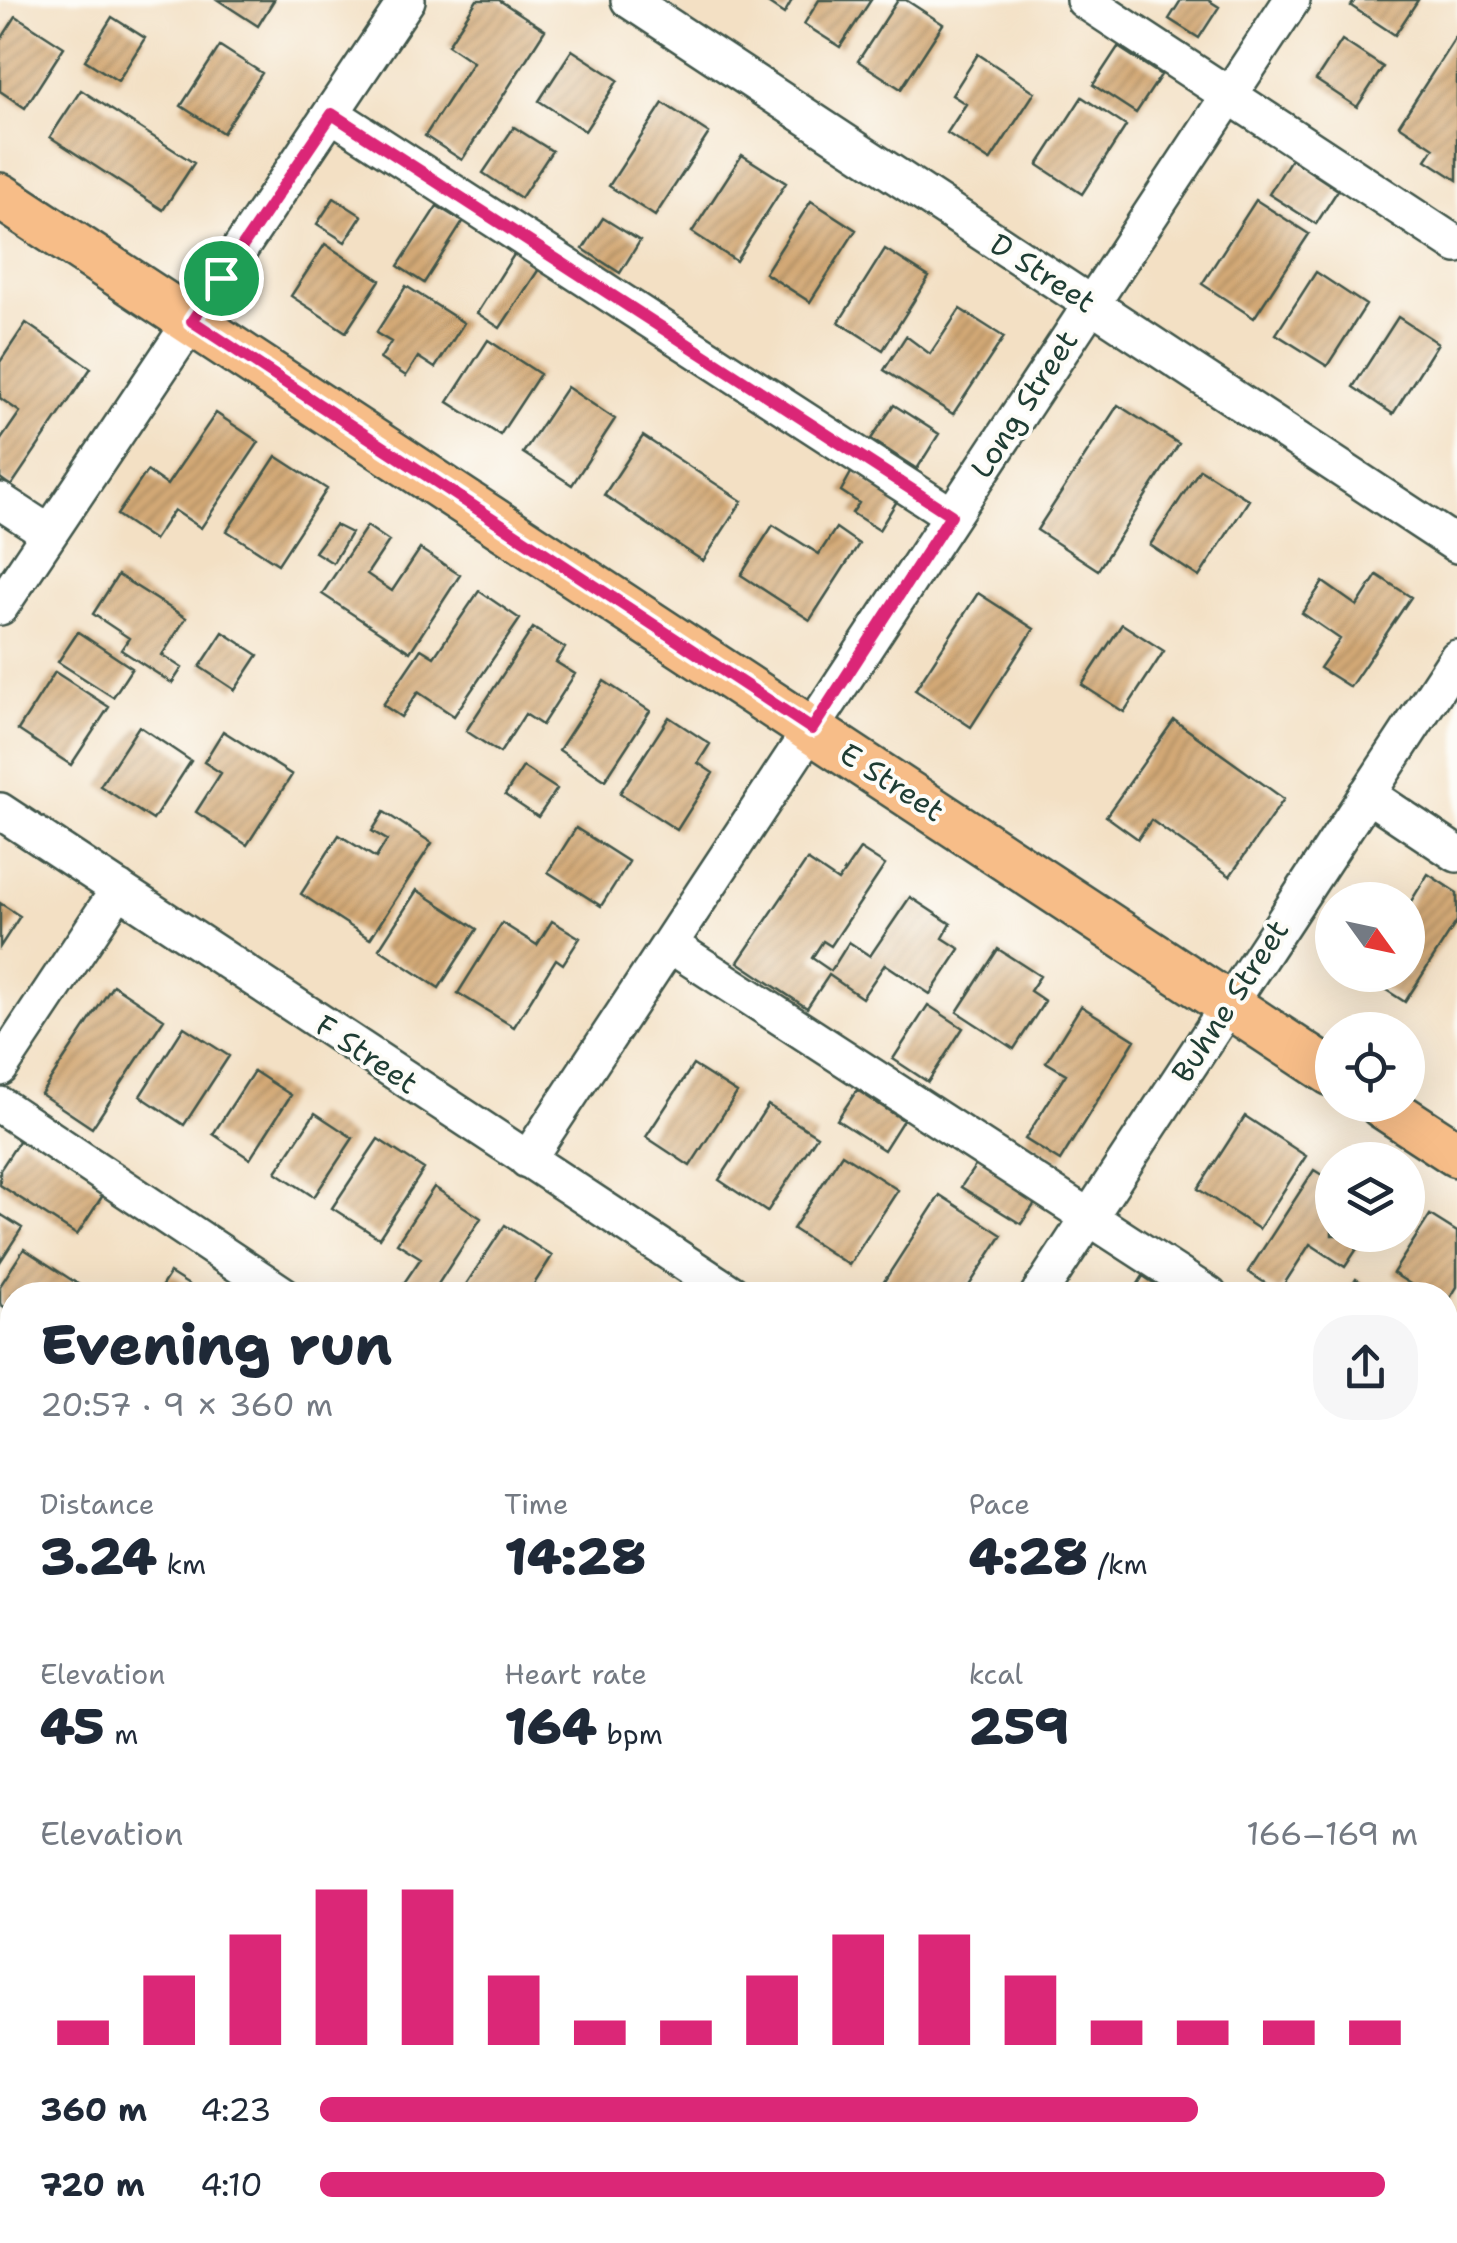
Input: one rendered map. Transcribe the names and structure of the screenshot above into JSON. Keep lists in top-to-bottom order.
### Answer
{
  "streets": {
    "main road": ["E Street"],
    "street": [
      "D Street",
      "Long Street",
      "Buhne Street",
      "F Street"
    ]
  },
  "crossings": [
    ["D Street", "Long Street"],
    ["Long Street", "E Street"],
    ["Long Street", "F Street"],
    ["E Street", "Buhne Street"]
  ],
  "north": "bottom right",
  "page": {
    "heading": ["Evening run", "20:57 · 9 × 360 m"],
    "stats": [
      ["Distance", "3.24 km"],
      ["Time", "14:28"],
      ["Pace", "4:28 /km"],
      ["Elevation", "45 m"],
      ["Heart rate", "164 bpm"],
      ["kcal", "259"]
    ],
    "chart": ["Elevation", "166–169 m"],
    "list": [
      {
        "name": "360 m",
        "note": "4:23"
      },
      {
        "name": "720 m",
        "note": "4:10"
      }
    ]
  }
}
